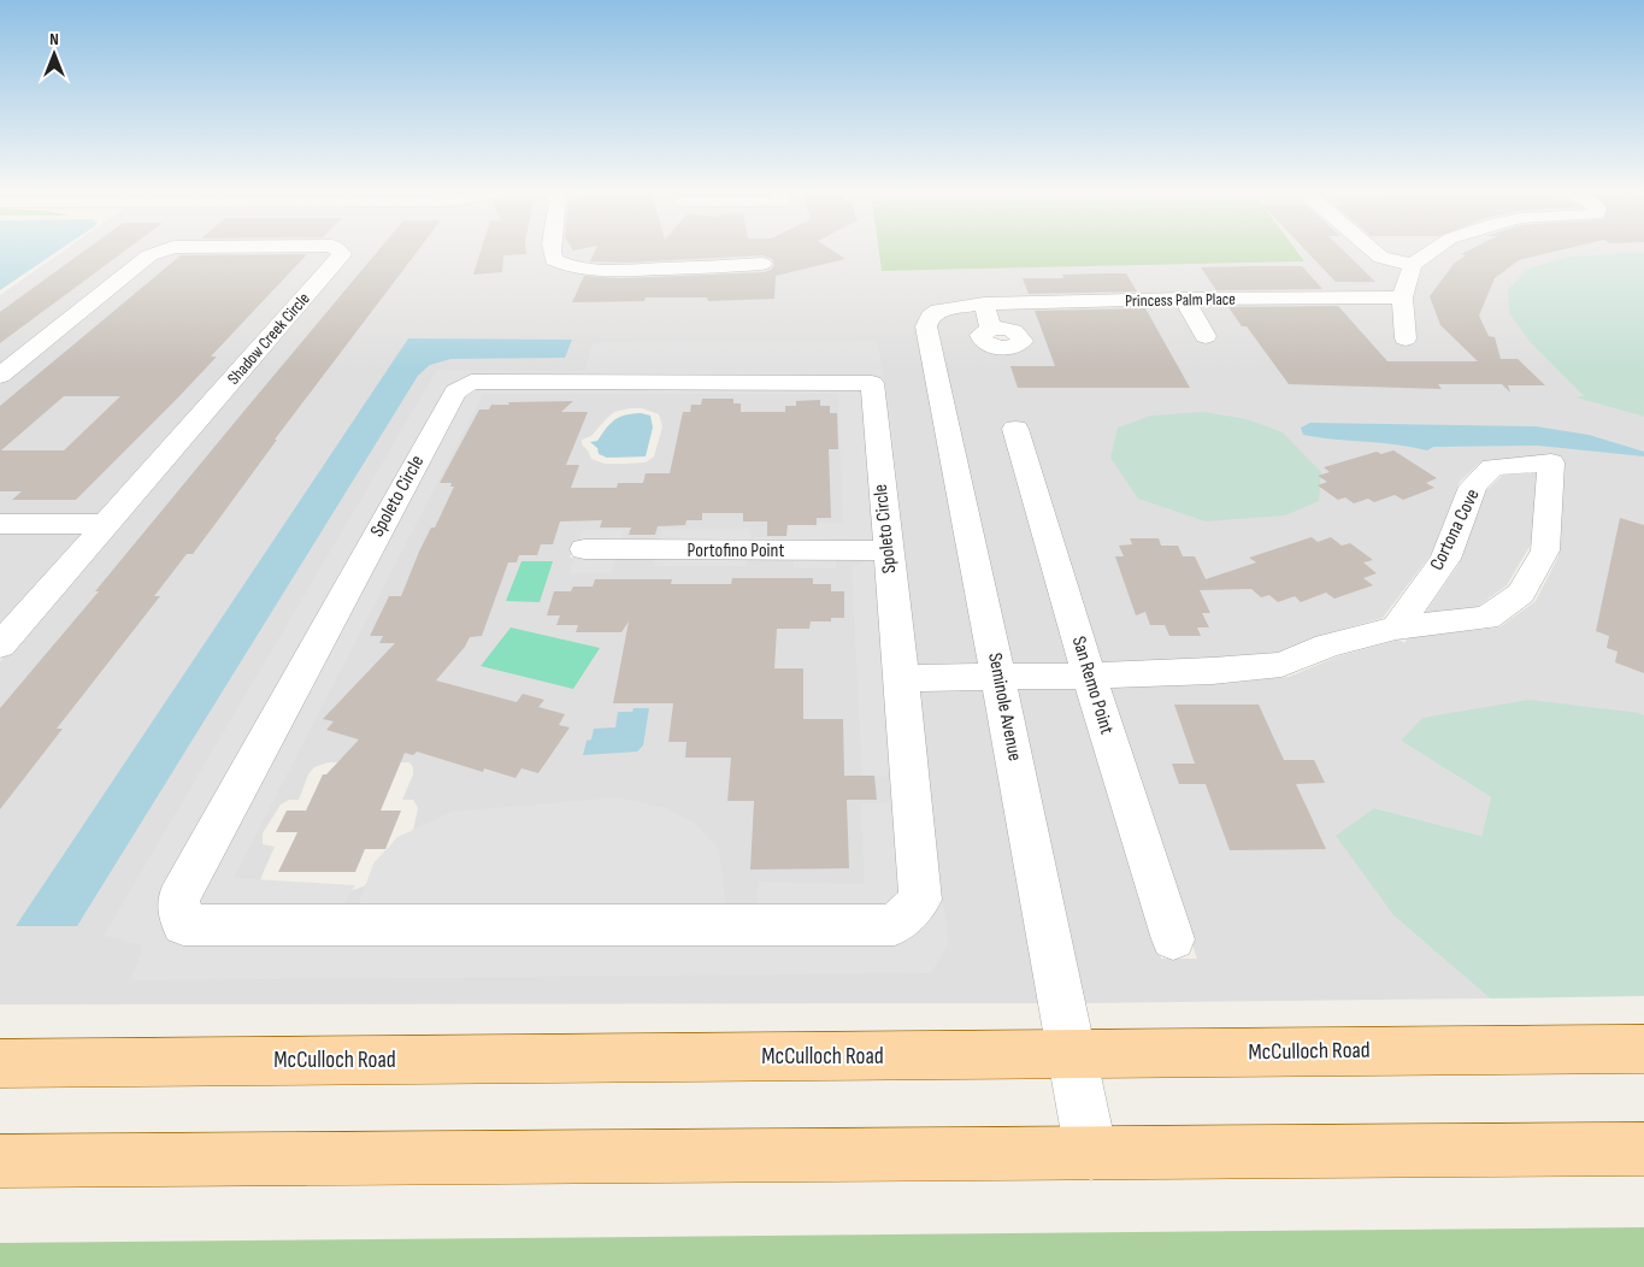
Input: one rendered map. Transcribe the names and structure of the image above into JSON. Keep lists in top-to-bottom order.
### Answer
{
  "streets": {
    "main road": ["McCulloch Road"],
    "street": [
      "Princess Palm Place",
      "Shadow Creek Circle",
      "Spoleto Circle",
      "Cortona Cove",
      "Portofino Point",
      "San Remo Point",
      "Seminole Avenue"
    ]
  },
  "crossings": [
    ["Princess Palm Place", "Seminole Avenue"],
    ["Spoleto Circle", "Cortona Cove"],
    ["Spoleto Circle", "Portofino Point"],
    ["Cortona Cove", "San Remo Point"],
    ["Cortona Cove", "Seminole Avenue"],
    ["Seminole Avenue", "McCulloch Road"]
  ],
  "north": "top"
}
